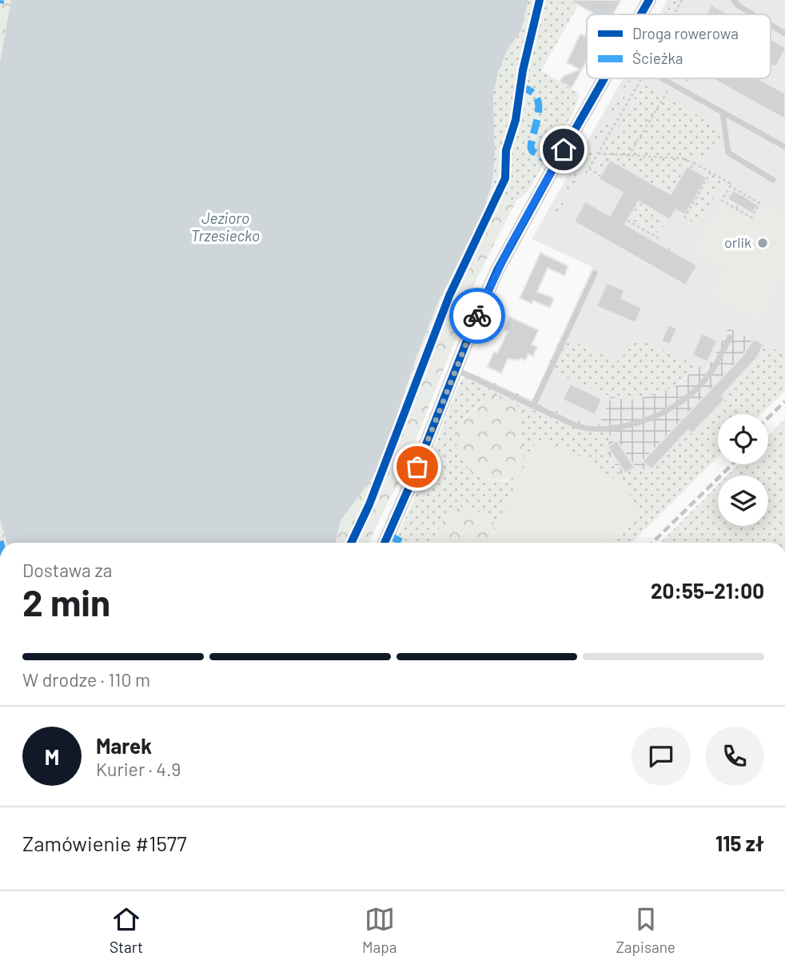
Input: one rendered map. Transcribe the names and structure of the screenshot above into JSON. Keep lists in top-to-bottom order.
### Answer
{
  "water": ["Jezioro Trzesiecko"],
  "places": ["orlik"],
  "legend": ["Droga rowerowa", "Ścieżka"],
  "page": {
    "heading": ["2 min", "Dostawa za", "20:55–21:00"],
    "panel": [
      "Marek",
      "Kurier · 4.9",
      "Zamówienie #1577",
      "115 zł"
    ],
    "bar": "W drodze · 110 m",
    "round": "M",
    "tabs": ["Start", "Mapa", "Zapisane"]
  }
}
